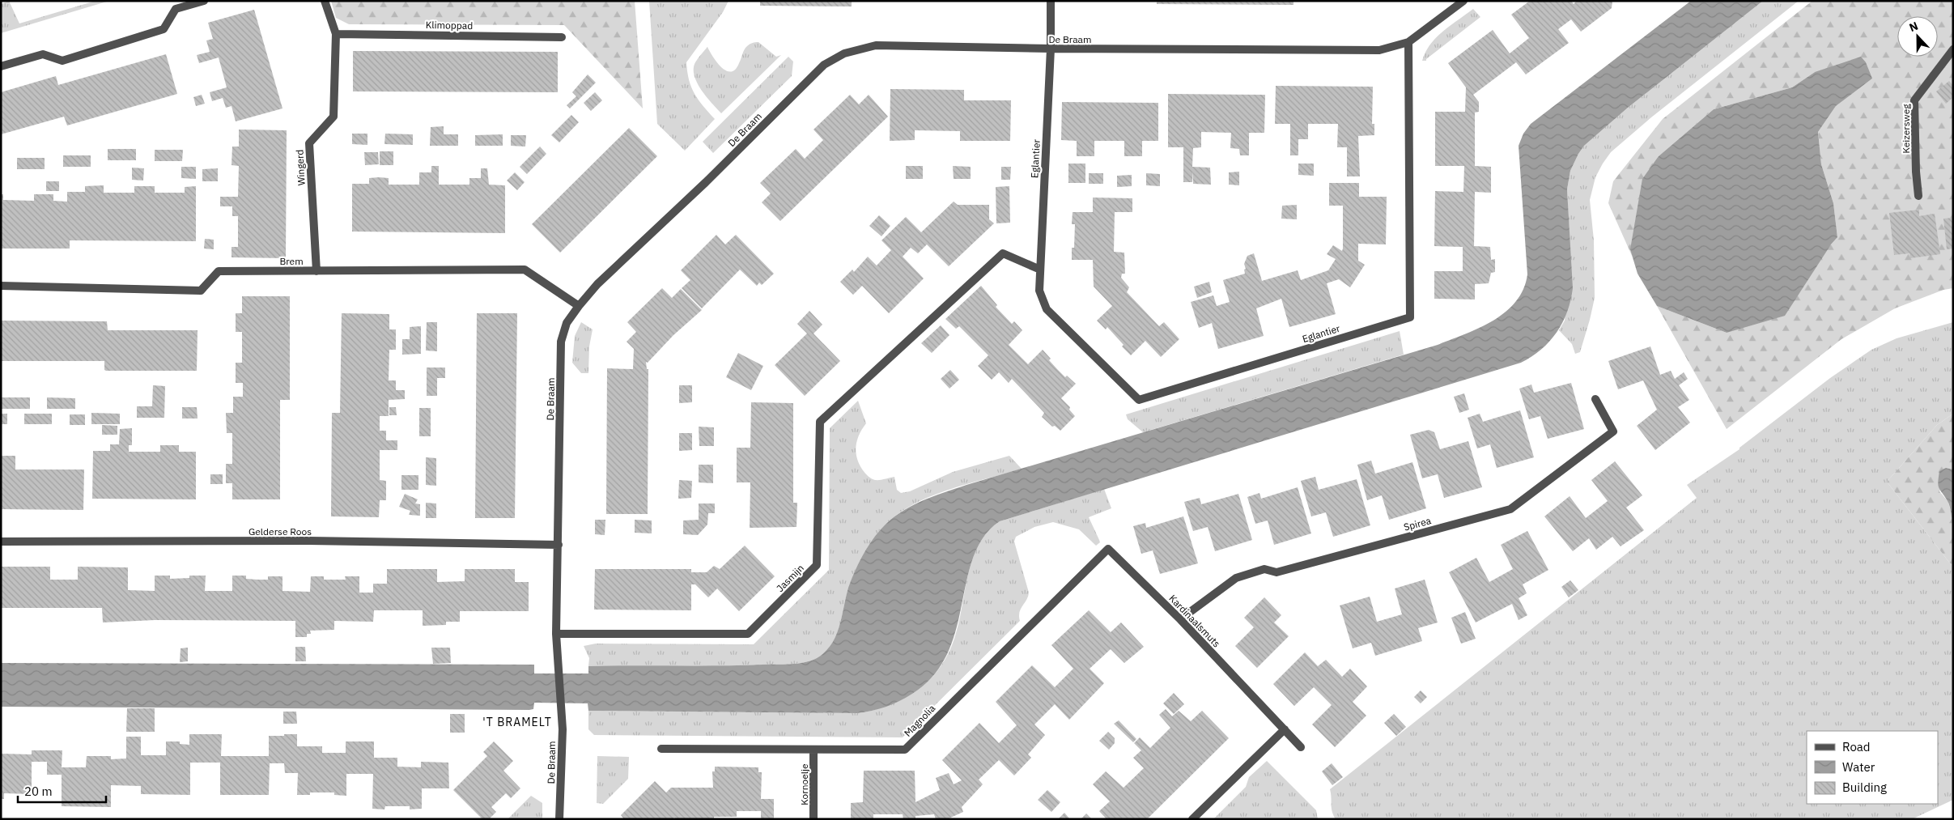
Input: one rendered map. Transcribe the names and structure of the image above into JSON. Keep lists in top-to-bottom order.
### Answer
{
  "streets": {
    "street": [
      "Klimoppad",
      "De Braam",
      "Keizersweg",
      "Eglantier",
      "Wingerd",
      "Brem",
      "Spirea",
      "Gelderse Roos",
      "Jasmijn",
      "Kardinaalsmuts",
      "Magnolia",
      "Kornoelje"
    ]
  },
  "crossings": [
    ["Klimoppad", "Wingerd"],
    ["De Braam", "Eglantier"],
    ["De Braam", "Brem"],
    ["De Braam", "Gelderse Roos"],
    ["De Braam", "Jasmijn"],
    ["Eglantier", "Jasmijn"],
    ["Wingerd", "Brem"],
    ["Spirea", "Kardinaalsmuts"],
    ["Kardinaalsmuts", "Magnolia"],
    ["Magnolia", "Kornoelje"]
  ],
  "districts": ["'T BRAMELT"],
  "legend": ["Road", "Water", "Building"],
  "scale_bar": "20 m",
  "north": "top"
}
